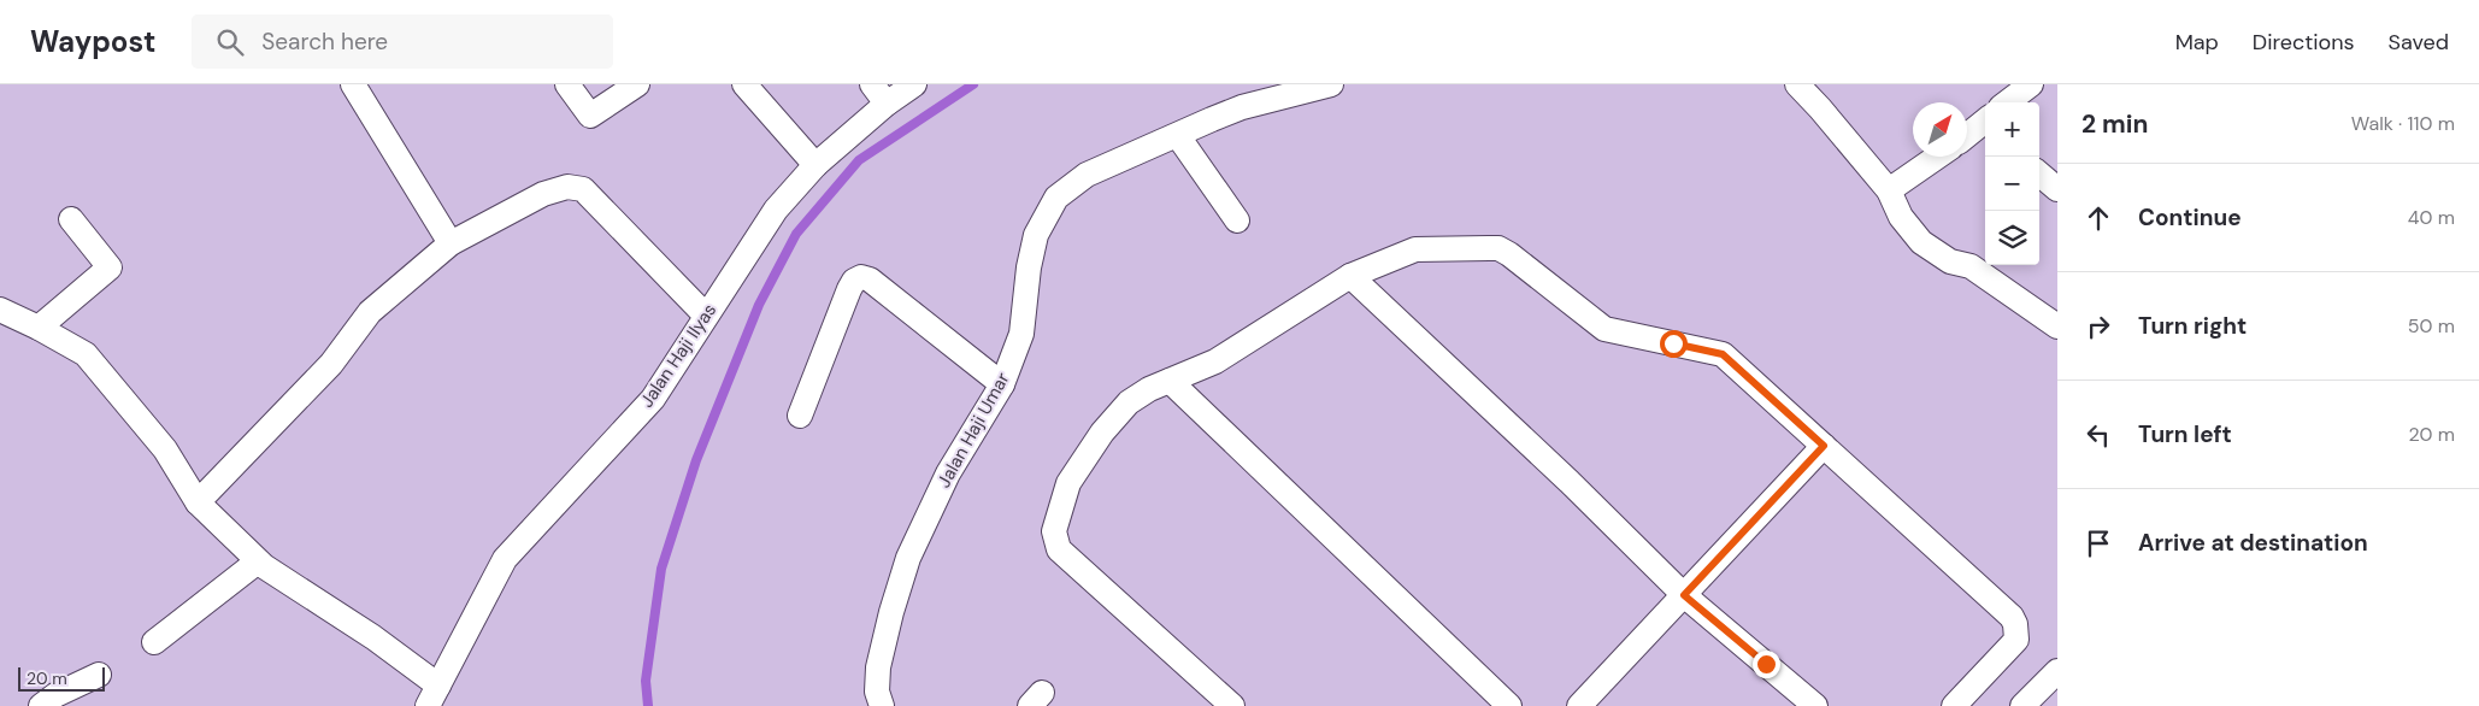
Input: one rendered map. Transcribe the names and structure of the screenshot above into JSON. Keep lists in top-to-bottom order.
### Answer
{
  "streets": {
    "street": ["Jalan Haji Ilyas", "Jalan Haji Umar"]
  },
  "scale_bar": "20 m",
  "north": "top right",
  "page": {
    "header": "Waypost",
    "search": "Search here",
    "nav": ["Map", "Directions", "Saved"],
    "heading": ["2 min", "Walk · 110 m"],
    "map_buttons": ["+", "−"],
    "list": [
      ["Continue", "40 m"],
      ["Turn right", "50 m"],
      ["Turn left", "20 m"],
      "Arrive at destination"
    ],
    "scale": "20 m"
  }
}
